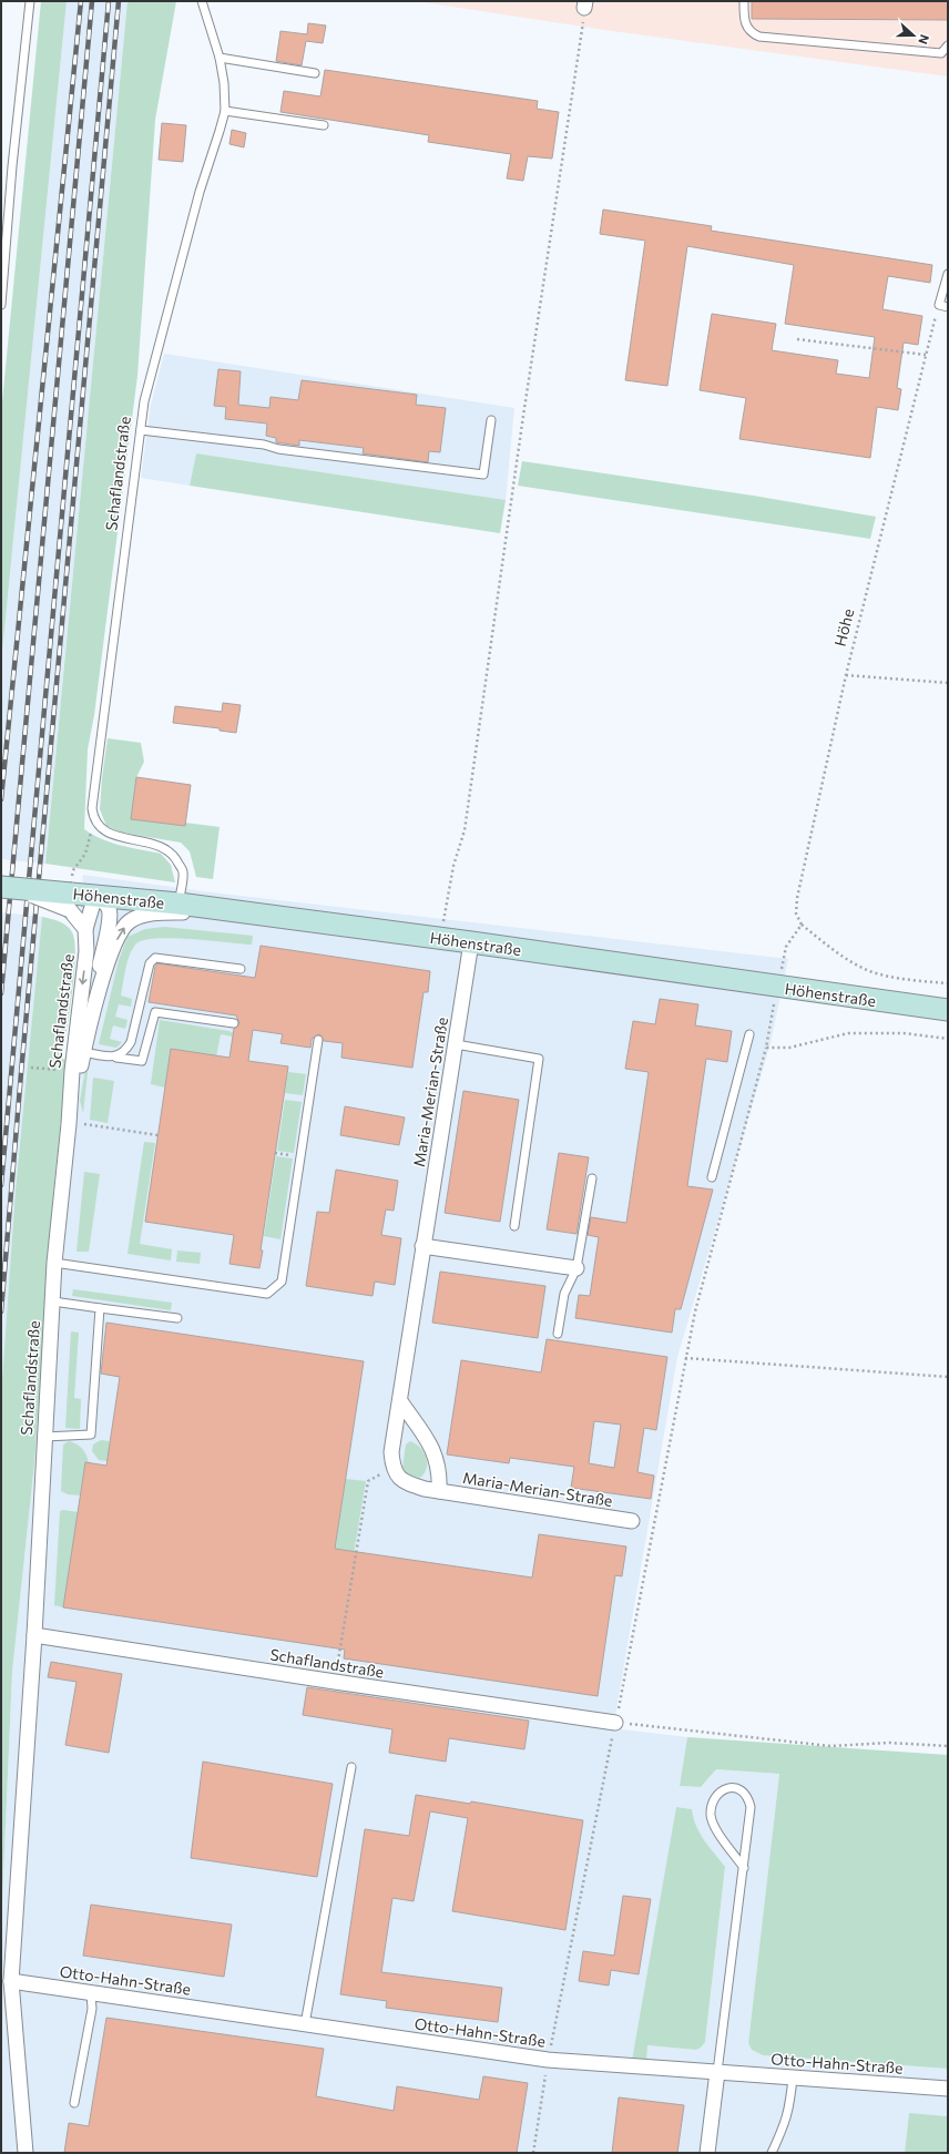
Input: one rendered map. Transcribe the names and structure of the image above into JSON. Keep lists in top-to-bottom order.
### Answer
{
  "streets": {
    "main road": ["Höhenstraße"],
    "street": ["Schaflandstraße", "Maria-Merian-Straße", "Otto-Hahn-Straße"],
    "path": ["Höhe"]
  },
  "crossings": [
    ["Schaflandstraße", "Höhenstraße"],
    ["Schaflandstraße", "Otto-Hahn-Straße"],
    ["Höhenstraße", "Maria-Merian-Straße"]
  ],
  "north": "right"
}
